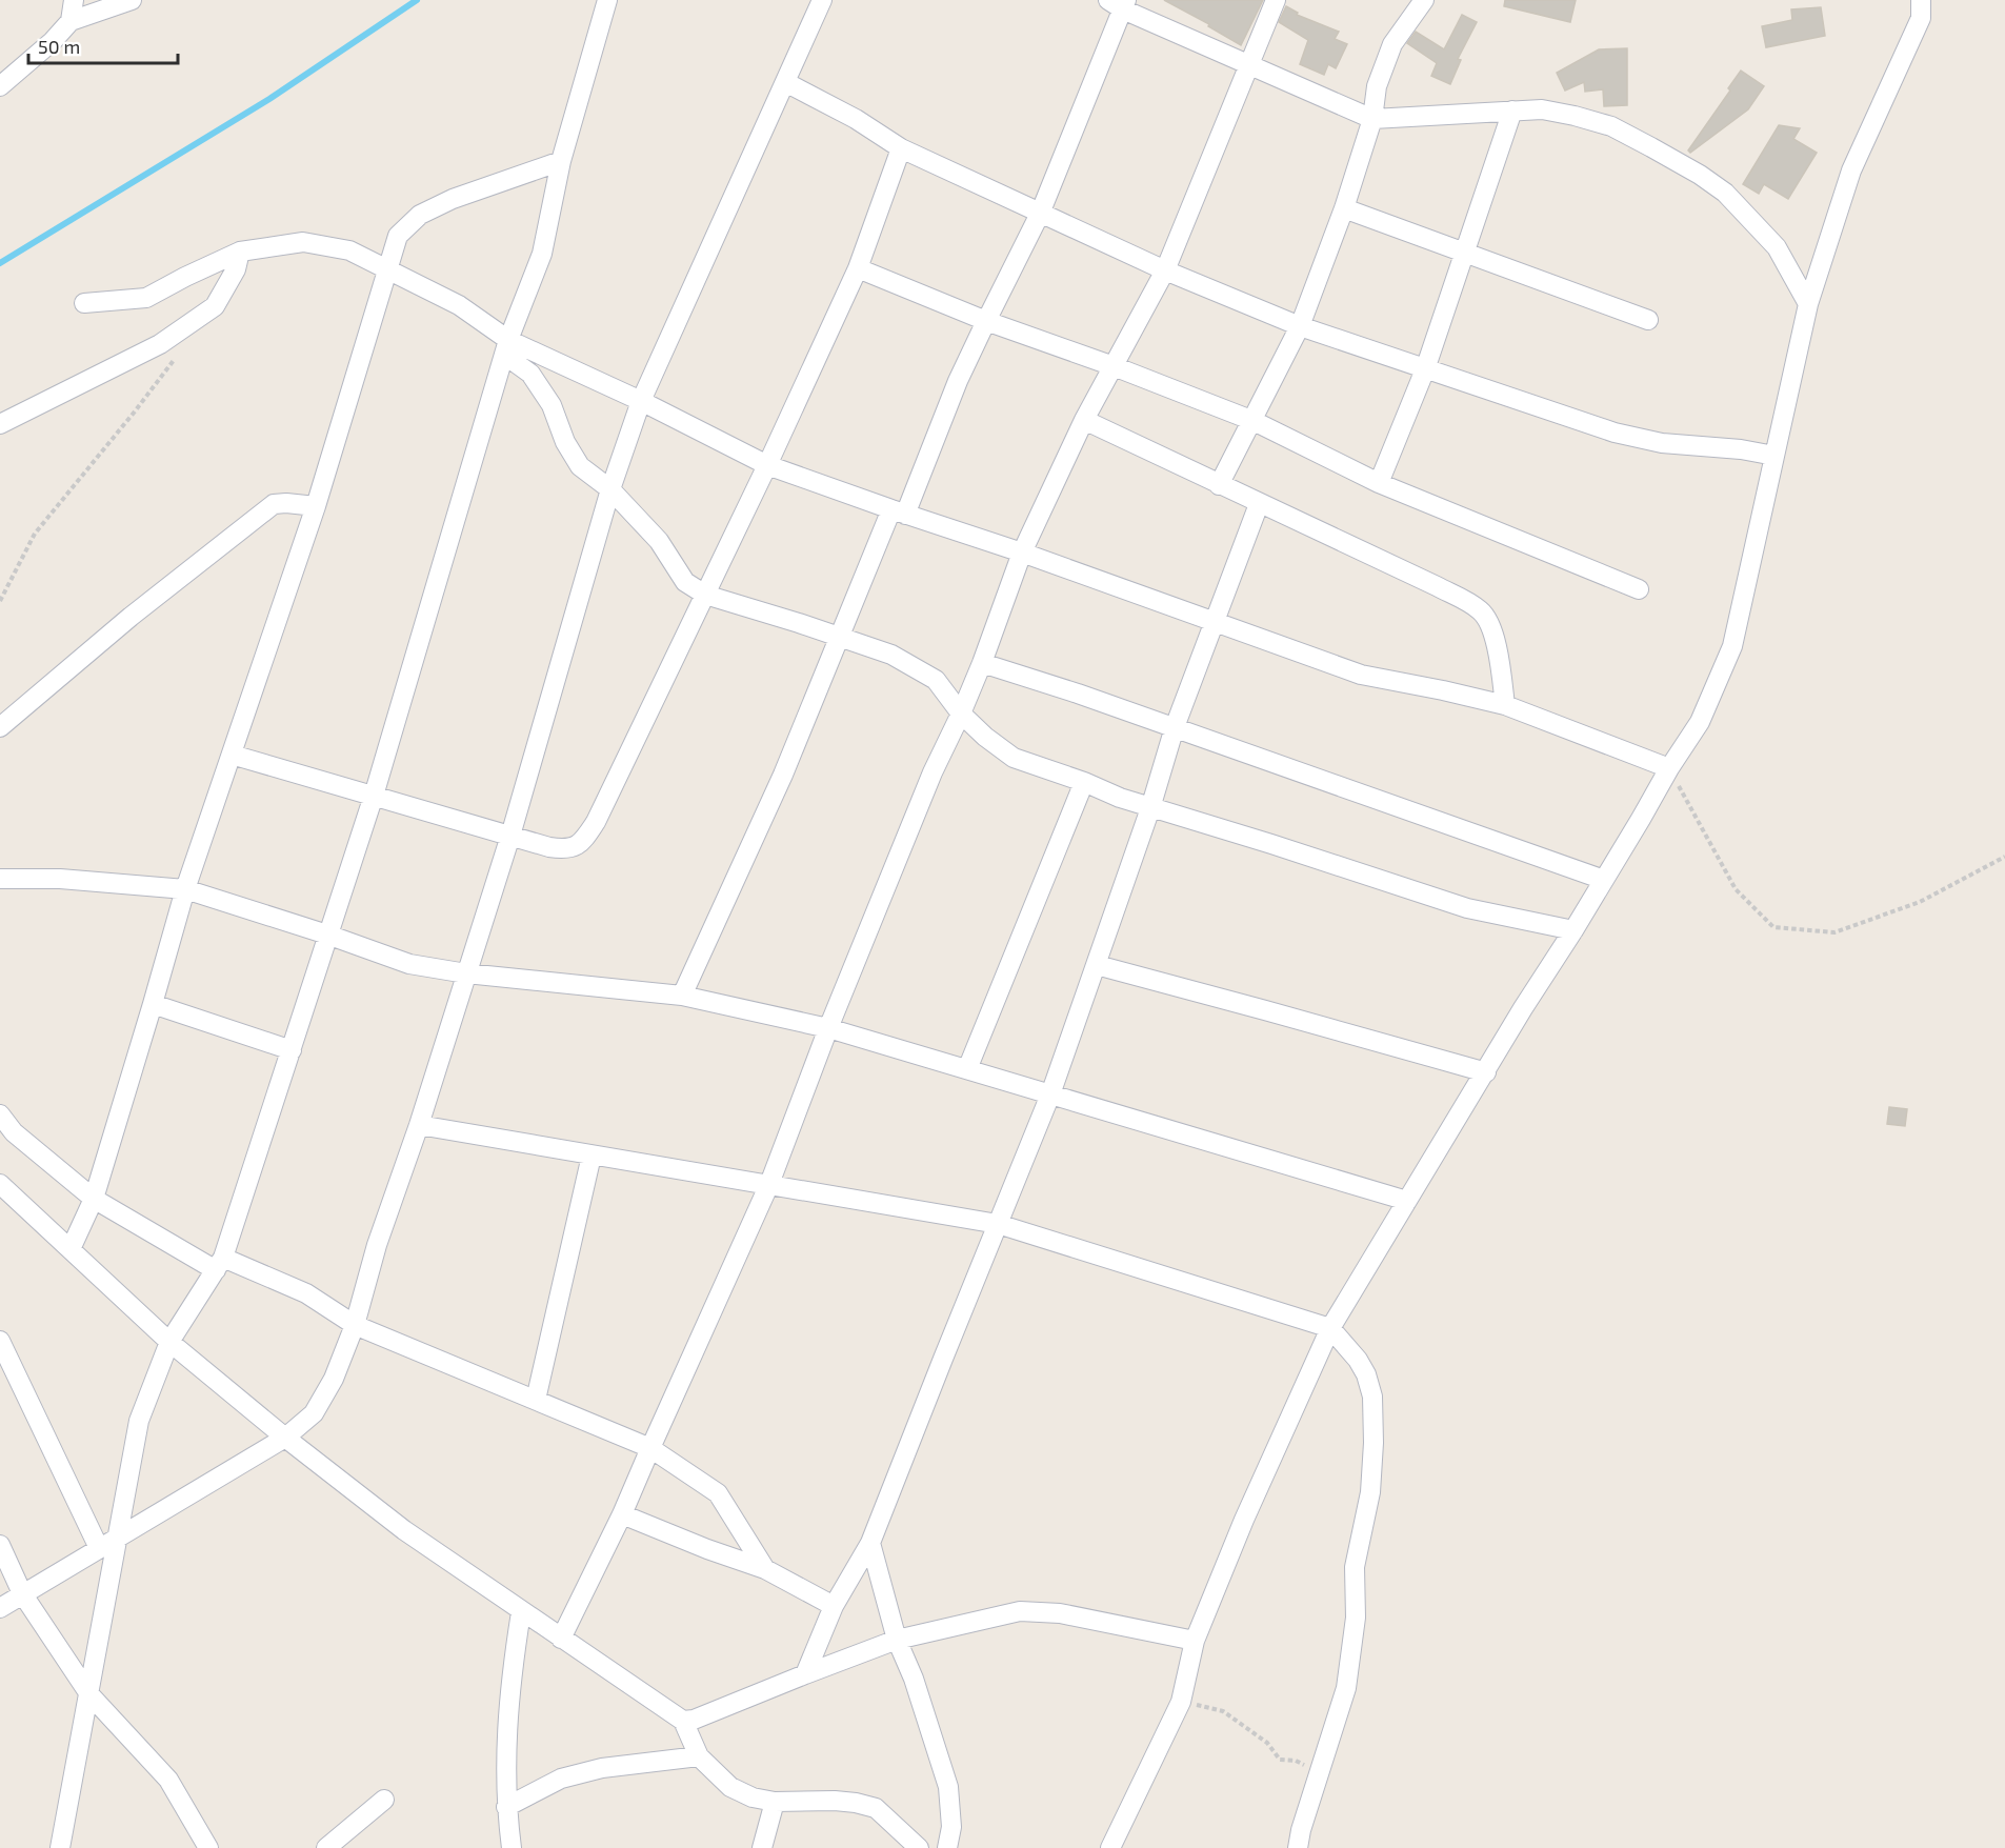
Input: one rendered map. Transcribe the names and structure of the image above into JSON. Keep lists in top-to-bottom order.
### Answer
{
  "scale_bar": "50 m"
}
